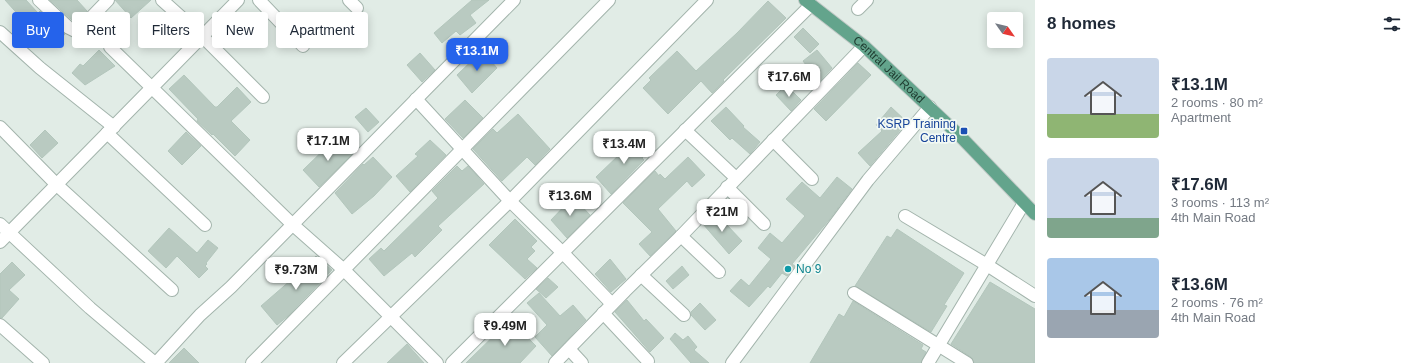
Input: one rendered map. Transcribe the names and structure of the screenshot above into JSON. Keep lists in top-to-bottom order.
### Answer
{
  "streets": {
    "main road": ["Central Jail Road"]
  },
  "places": {
    "transit": ["KSRP Training Centre"],
    "other": ["No 9"]
  },
  "north": "bottom right",
  "page": {
    "heading": "8 homes",
    "chip": [
      "Buy",
      "Rent",
      "Filters",
      "New",
      "Apartment"
    ],
    "price": [
      "₹13.1M",
      "₹17.6M",
      "₹17.1M",
      "₹13.4M",
      "₹13.6M",
      "₹21M",
      "₹9.73M",
      "₹9.49M"
    ],
    "list": [
      {
        "name": "₹13.1M",
        "note": "2 rooms · 80 m² · Apartment"
      },
      {
        "name": "₹17.6M",
        "note": "3 rooms · 113 m² · 4th Main Road"
      },
      {
        "name": "₹13.6M",
        "note": "2 rooms · 76 m² · 4th Main Road"
      }
    ]
  }
}
